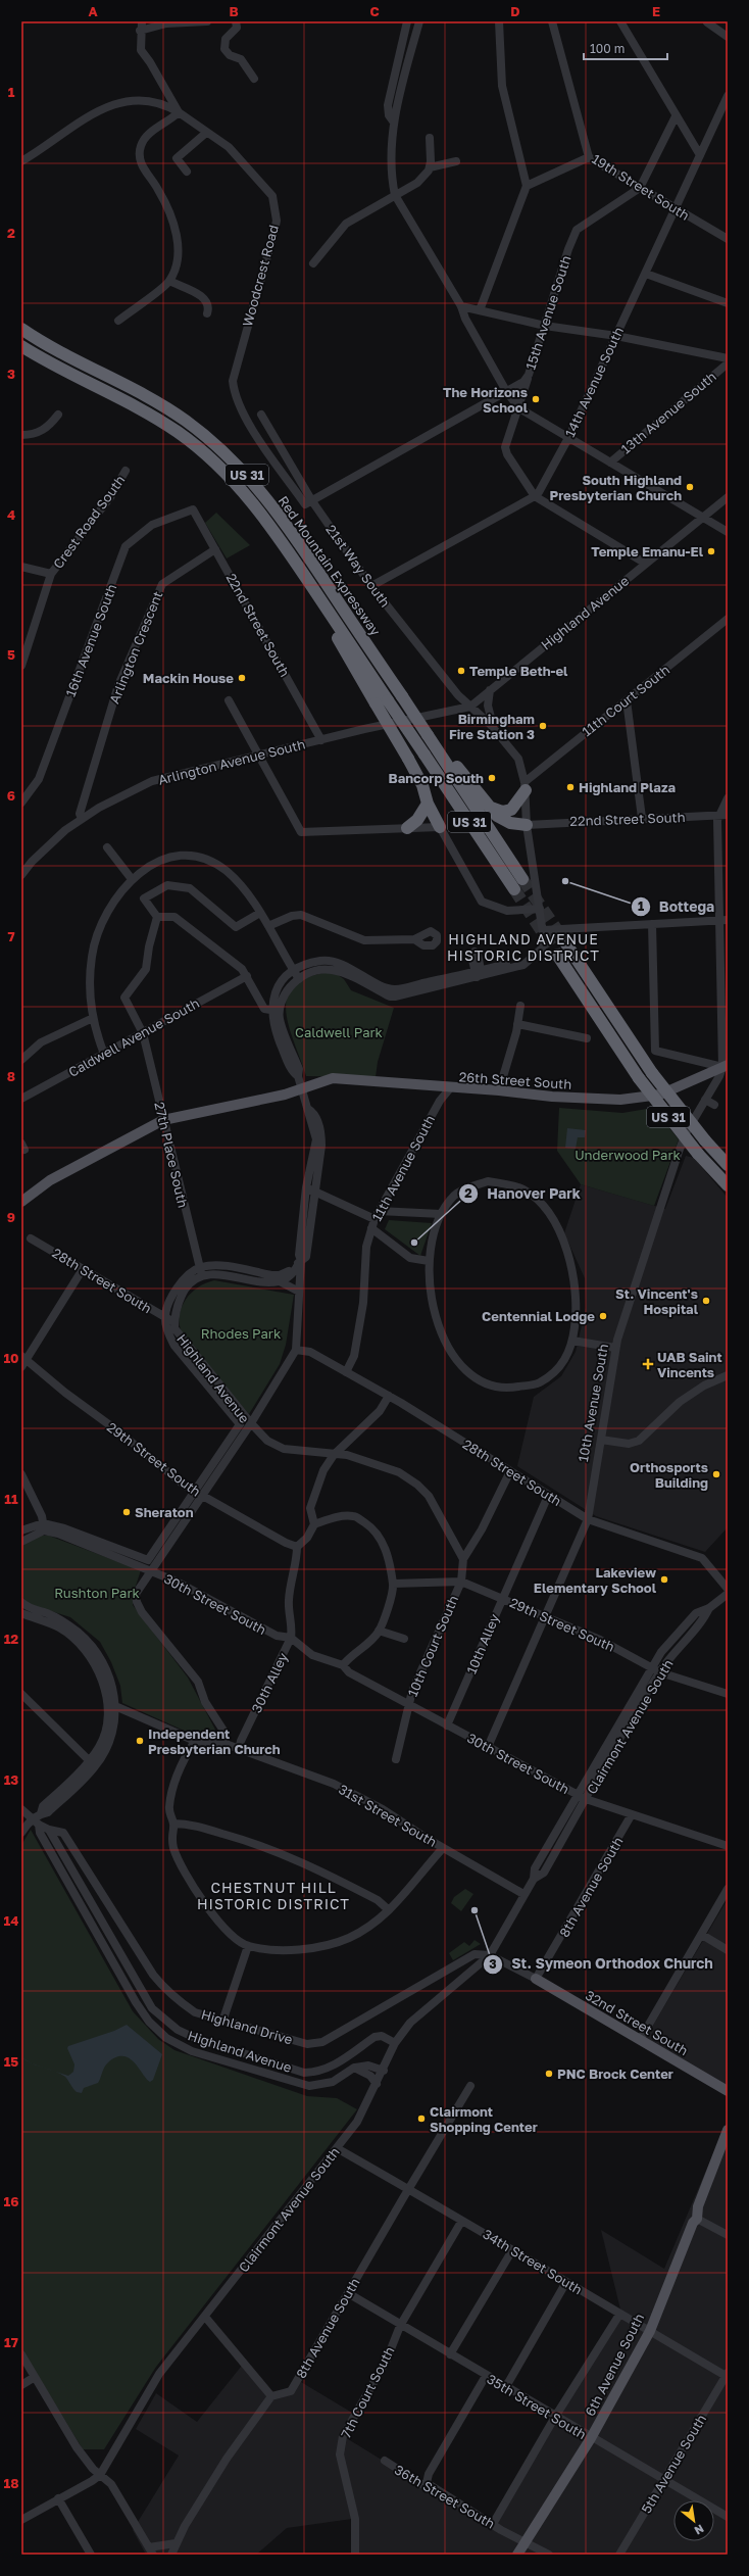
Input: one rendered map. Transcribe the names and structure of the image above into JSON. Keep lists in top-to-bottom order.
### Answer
{
  "streets": {
    "highway": ["US 31", "Red Mountain Expressway"],
    "main road": ["26th Street South", "32nd Street South", "6th Avenue South"],
    "street": [
      "19th Street South",
      "Woodcrest Road",
      "15th Avenue South",
      "14th Avenue South",
      "13th Avenue South",
      "Crest Road South",
      "21st Way South",
      "Highland Avenue",
      "22nd Street South",
      "16th Avenue South",
      "Arlington Crescent",
      "11th Court South",
      "Arlington Avenue South",
      "Caldwell Avenue South",
      "27th Place South",
      "11th Avenue South",
      "28th Street South",
      "10th Avenue South",
      "29th Street South",
      "30th Street South",
      "10th Alley",
      "10th Court South",
      "30th Alley",
      "Clairmont Avenue South",
      "31st Street South",
      "8th Avenue South",
      "Highland Drive",
      "34th Street South",
      "7th Court South",
      "35th Street South",
      "5th Avenue South",
      "36th Street South"
    ]
  },
  "crossings": [
    ["19th Street South", "15th Avenue South"],
    ["19th Street South", "14th Avenue South"],
    ["Woodcrest Road", "15th Avenue South"],
    ["Woodcrest Road", "21st Way South"],
    ["15th Avenue South", "21st Way South"],
    ["21st Way South", "Highland Avenue"],
    ["21st Way South", "Arlington Avenue South"],
    ["Highland Avenue", "Arlington Avenue South"],
    ["Highland Avenue", "27th Place South"],
    ["Highland Avenue", "28th Street South"],
    ["Highland Avenue", "29th Street South"],
    ["Highland Avenue", "30th Street South"],
    ["Highland Avenue", "Clairmont Avenue South"],
    ["Highland Avenue", "31st Street South"],
    ["Highland Avenue", "Highland Drive"],
    ["22nd Street South", "16th Avenue South"],
    ["22nd Street South", "Arlington Crescent"],
    ["22nd Street South", "Arlington Avenue South"],
    ["Arlington Crescent", "Arlington Avenue South"],
    ["Caldwell Avenue South", "27th Place South"],
    ["26th Street South", "27th Place South"],
    ["26th Street South", "11th Avenue South"],
    ["26th Street South", "10th Avenue South"],
    ["11th Avenue South", "28th Street South"],
    ["28th Street South", "10th Avenue South"],
    ["28th Street South", "10th Alley"],
    ["10th Avenue South", "29th Street South"],
    ["10th Avenue South", "30th Street South"],
    ["29th Street South", "30th Street South"],
    ["29th Street South", "10th Alley"],
    ["29th Street South", "10th Court South"],
    ["29th Street South", "30th Alley"],
    ["29th Street South", "Clairmont Avenue South"],
    ["30th Street South", "10th Alley"],
    ["30th Street South", "10th Court South"],
    ["30th Street South", "30th Alley"],
    ["30th Street South", "Clairmont Avenue South"],
    ["30th Street South", "8th Avenue South"],
    ["30th Alley", "31st Street South"],
    ["Clairmont Avenue South", "31st Street South"],
    ["Clairmont Avenue South", "32nd Street South"],
    ["Clairmont Avenue South", "Highland Drive"],
    ["Clairmont Avenue South", "34th Street South"],
    ["8th Avenue South", "32nd Street South"],
    ["8th Avenue South", "34th Street South"],
    ["8th Avenue South", "35th Street South"],
    ["32nd Street South", "Highland Drive"],
    ["34th Street South", "6th Avenue South"],
    ["34th Street South", "7th Court South"],
    ["34th Street South", "5th Avenue South"],
    ["6th Avenue South", "35th Street South"],
    ["6th Avenue South", "36th Street South"],
    ["7th Court South", "35th Street South"],
    ["35th Street South", "5th Avenue South"]
  ],
  "districts": ["HIGHLAND AVENUE HISTORIC DISTRICT", "CHESTNUT HILL HISTORIC DISTRICT"],
  "parks": [
    "Caldwell Park",
    "Underwood Park",
    "Rhodes Park",
    "Rushton Park"
  ],
  "places": {
    "other": [
      "The Horizons School",
      "South Highland Presbyterian Church",
      "Temple Emanu-El",
      "Temple Beth-el",
      "Mackin House",
      "Birmingham Fire Station 3",
      "Bancorp South",
      "Highland Plaza",
      "Bottega",
      "Hanover Park",
      "St. Vincent's Hospital",
      "Centennial Lodge",
      "Orthosports Building",
      "Sheraton",
      "Lakeview Elementary School",
      "Independent Presbyterian Church",
      "St. Symeon Orthodox Church",
      "PNC Brock Center",
      "Clairmont Shopping Center"
    ],
    "health": ["UAB Saint Vincents"]
  },
  "scale_bar": "100 m",
  "north": "bottom right",
  "grid": {
    "columns": [
      "A",
      "B",
      "C",
      "D",
      "E"
    ],
    "rows": [
      "1",
      "2",
      "3",
      "4",
      "5",
      "6",
      "7",
      "8",
      "9",
      "10",
      "11",
      "12",
      "13",
      "14",
      "15",
      "16",
      "17",
      "18"
    ]
  }
}
